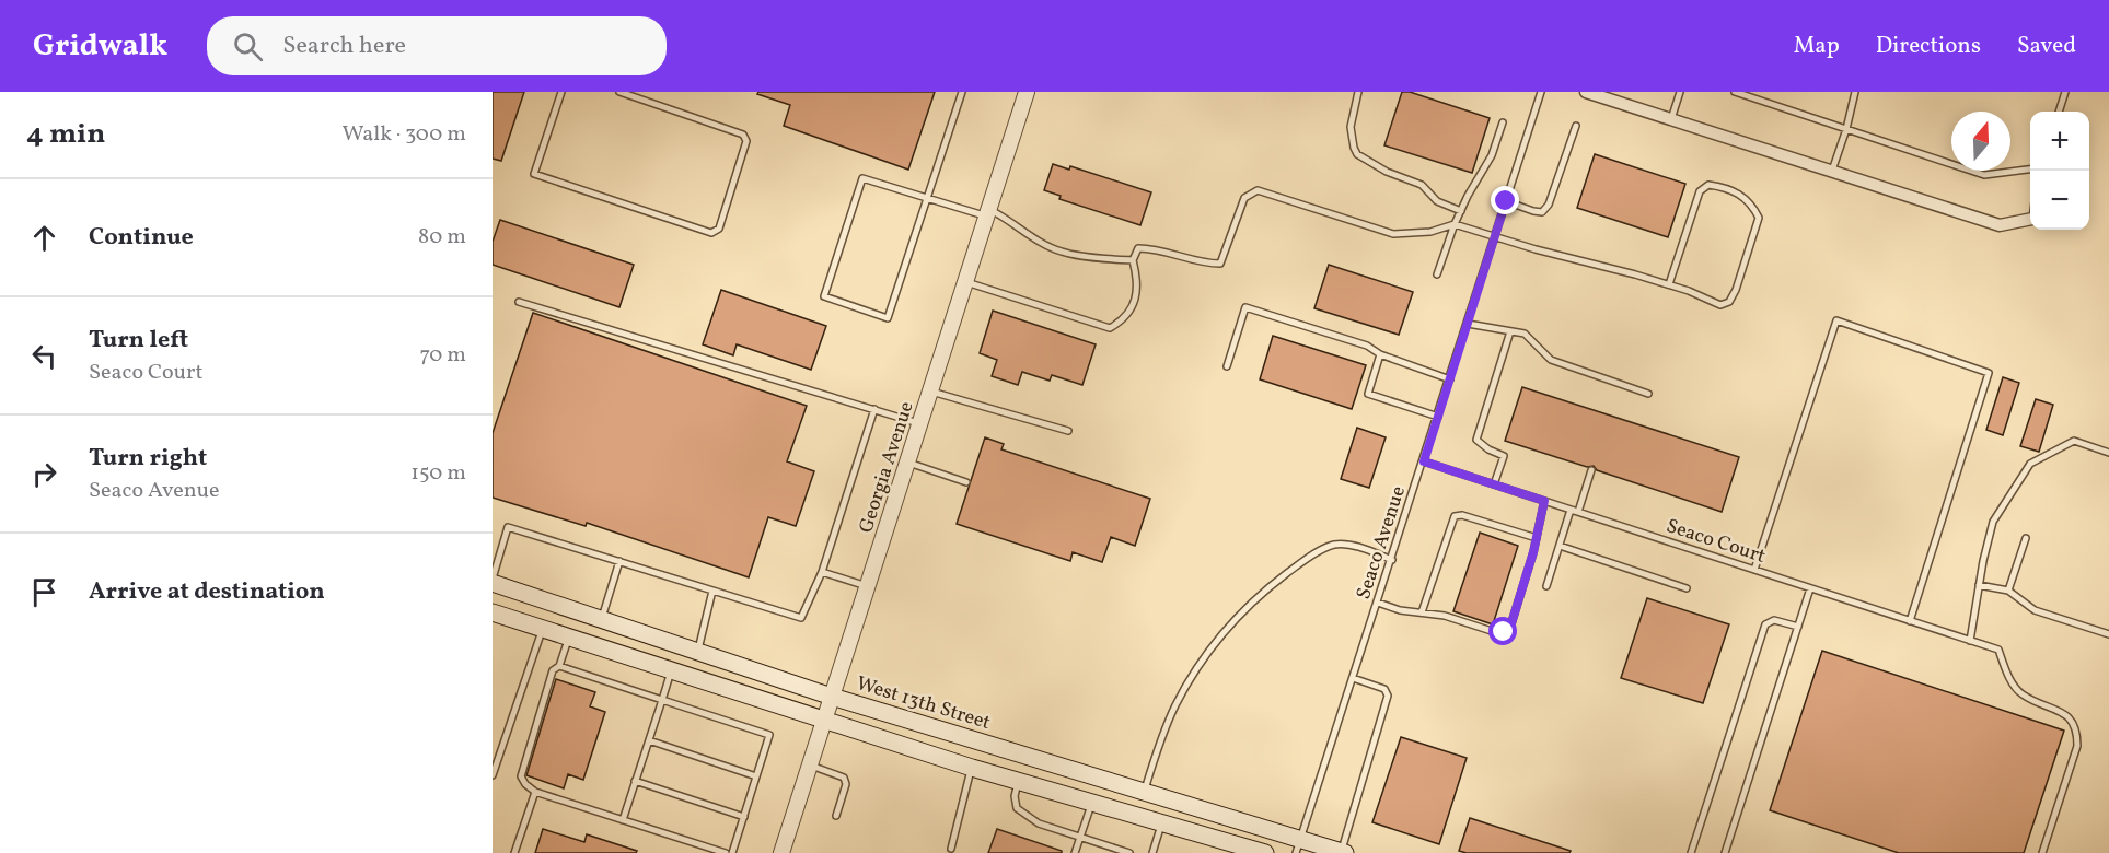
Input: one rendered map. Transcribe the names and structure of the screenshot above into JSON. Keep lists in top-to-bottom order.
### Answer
{
  "streets": {
    "main road": ["West 13th Street"],
    "street": ["Georgia Avenue"],
    "lane": ["Seaco Court", "Seaco Avenue"]
  },
  "crossings": [
    ["Georgia Avenue", "West 13th Street"],
    ["Seaco Court", "Seaco Avenue"],
    ["Seaco Avenue", "West 13th Street"]
  ],
  "north": "top",
  "page": {
    "header": "Gridwalk",
    "search": "Search here",
    "nav": ["Map", "Directions", "Saved"],
    "heading": ["4 min", "Walk · 300 m"],
    "map_buttons": ["+", "−"],
    "list": [
      ["Continue", "80 m"],
      ["Turn left", "Seaco Court", "70 m"],
      ["Turn right", "Seaco Avenue", "150 m"],
      "Arrive at destination"
    ]
  }
}
